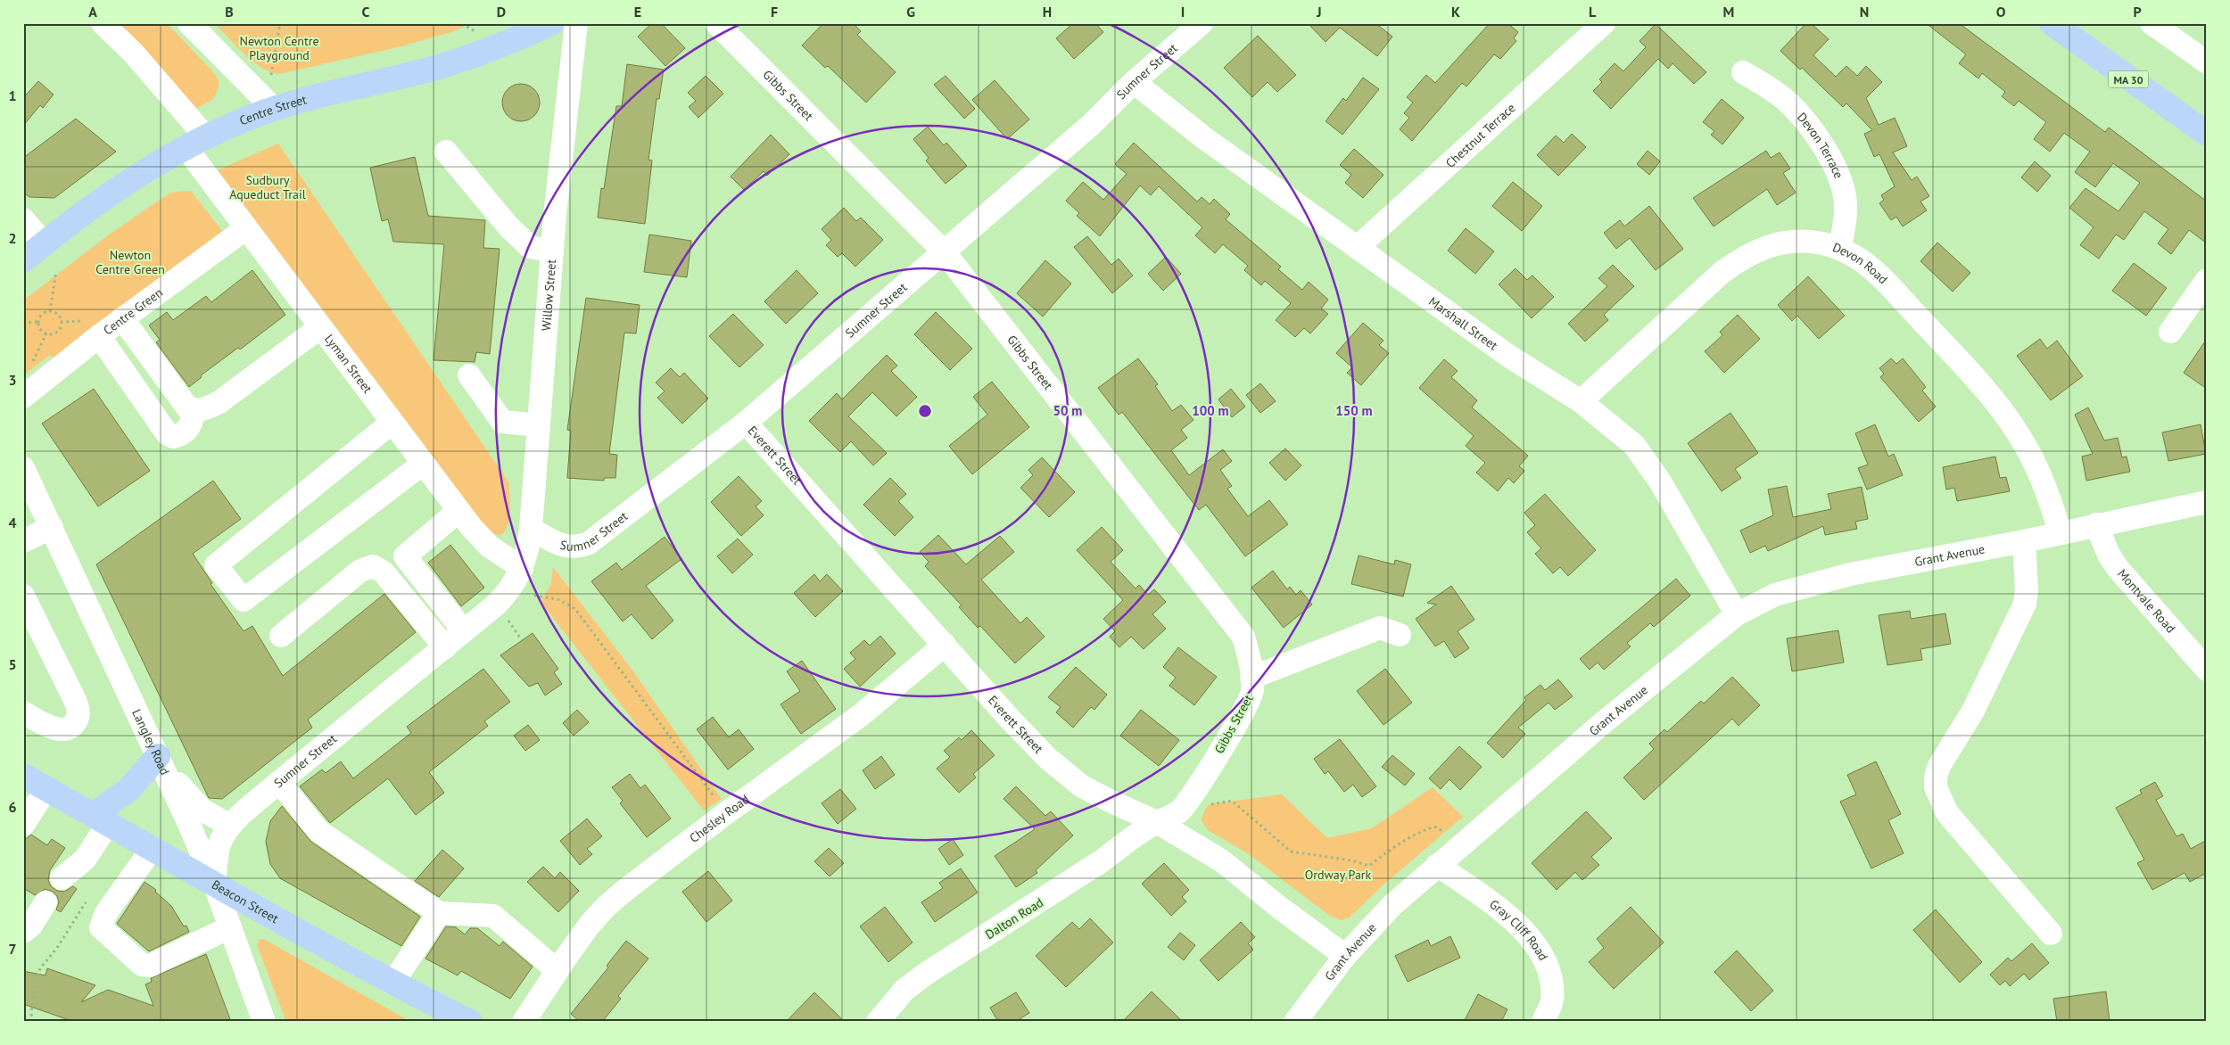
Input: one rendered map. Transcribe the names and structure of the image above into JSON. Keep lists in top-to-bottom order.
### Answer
{
  "streets": {
    "main road": ["MA 30", "Centre Street", "Beacon Street"],
    "street": [
      "Sumner Street",
      "Gibbs Street",
      "Chestnut Terrace",
      "Devon Terrace",
      "Devon Road",
      "Willow Street",
      "Centre Green",
      "Marshall Street",
      "Lyman Street",
      "Everett Street",
      "Grant Avenue",
      "Montvale Road",
      "Langley Road",
      "Chesley Road",
      "Dalton Road",
      "Gray Cliff Road"
    ]
  },
  "crossings": [
    ["Sumner Street", "Gibbs Street"],
    ["Sumner Street", "Willow Street"],
    ["Sumner Street", "Marshall Street"],
    ["Sumner Street", "Lyman Street"],
    ["Sumner Street", "Everett Street"],
    ["Sumner Street", "Langley Road"],
    ["Sumner Street", "Beacon Street"],
    ["Gibbs Street", "Everett Street"],
    ["Gibbs Street", "Dalton Road"],
    ["Centre Street", "Lyman Street"],
    ["Chestnut Terrace", "Marshall Street"],
    ["Devon Terrace", "Devon Road"],
    ["Devon Road", "Marshall Street"],
    ["Devon Road", "Grant Avenue"],
    ["Willow Street", "Lyman Street"],
    ["Centre Green", "Lyman Street"],
    ["Marshall Street", "Grant Avenue"],
    ["Everett Street", "Grant Avenue"],
    ["Everett Street", "Chesley Road"],
    ["Everett Street", "Dalton Road"],
    ["Grant Avenue", "Montvale Road"],
    ["Grant Avenue", "Gray Cliff Road"],
    ["Langley Road", "Beacon Street"]
  ],
  "parks": [
    "Newton Centre Playground",
    "Sudbury Aqueduct Trail",
    "Newton Centre Green",
    "Ordway Park"
  ],
  "grid": {
    "columns": [
      "A",
      "B",
      "C",
      "D",
      "E",
      "F",
      "G",
      "H",
      "I",
      "J",
      "K",
      "L",
      "M",
      "N",
      "O",
      "P"
    ],
    "rows": [
      "1",
      "2",
      "3",
      "4",
      "5",
      "6",
      "7"
    ]
  },
  "rings": ["50 m", "100 m", "150 m"]
}
